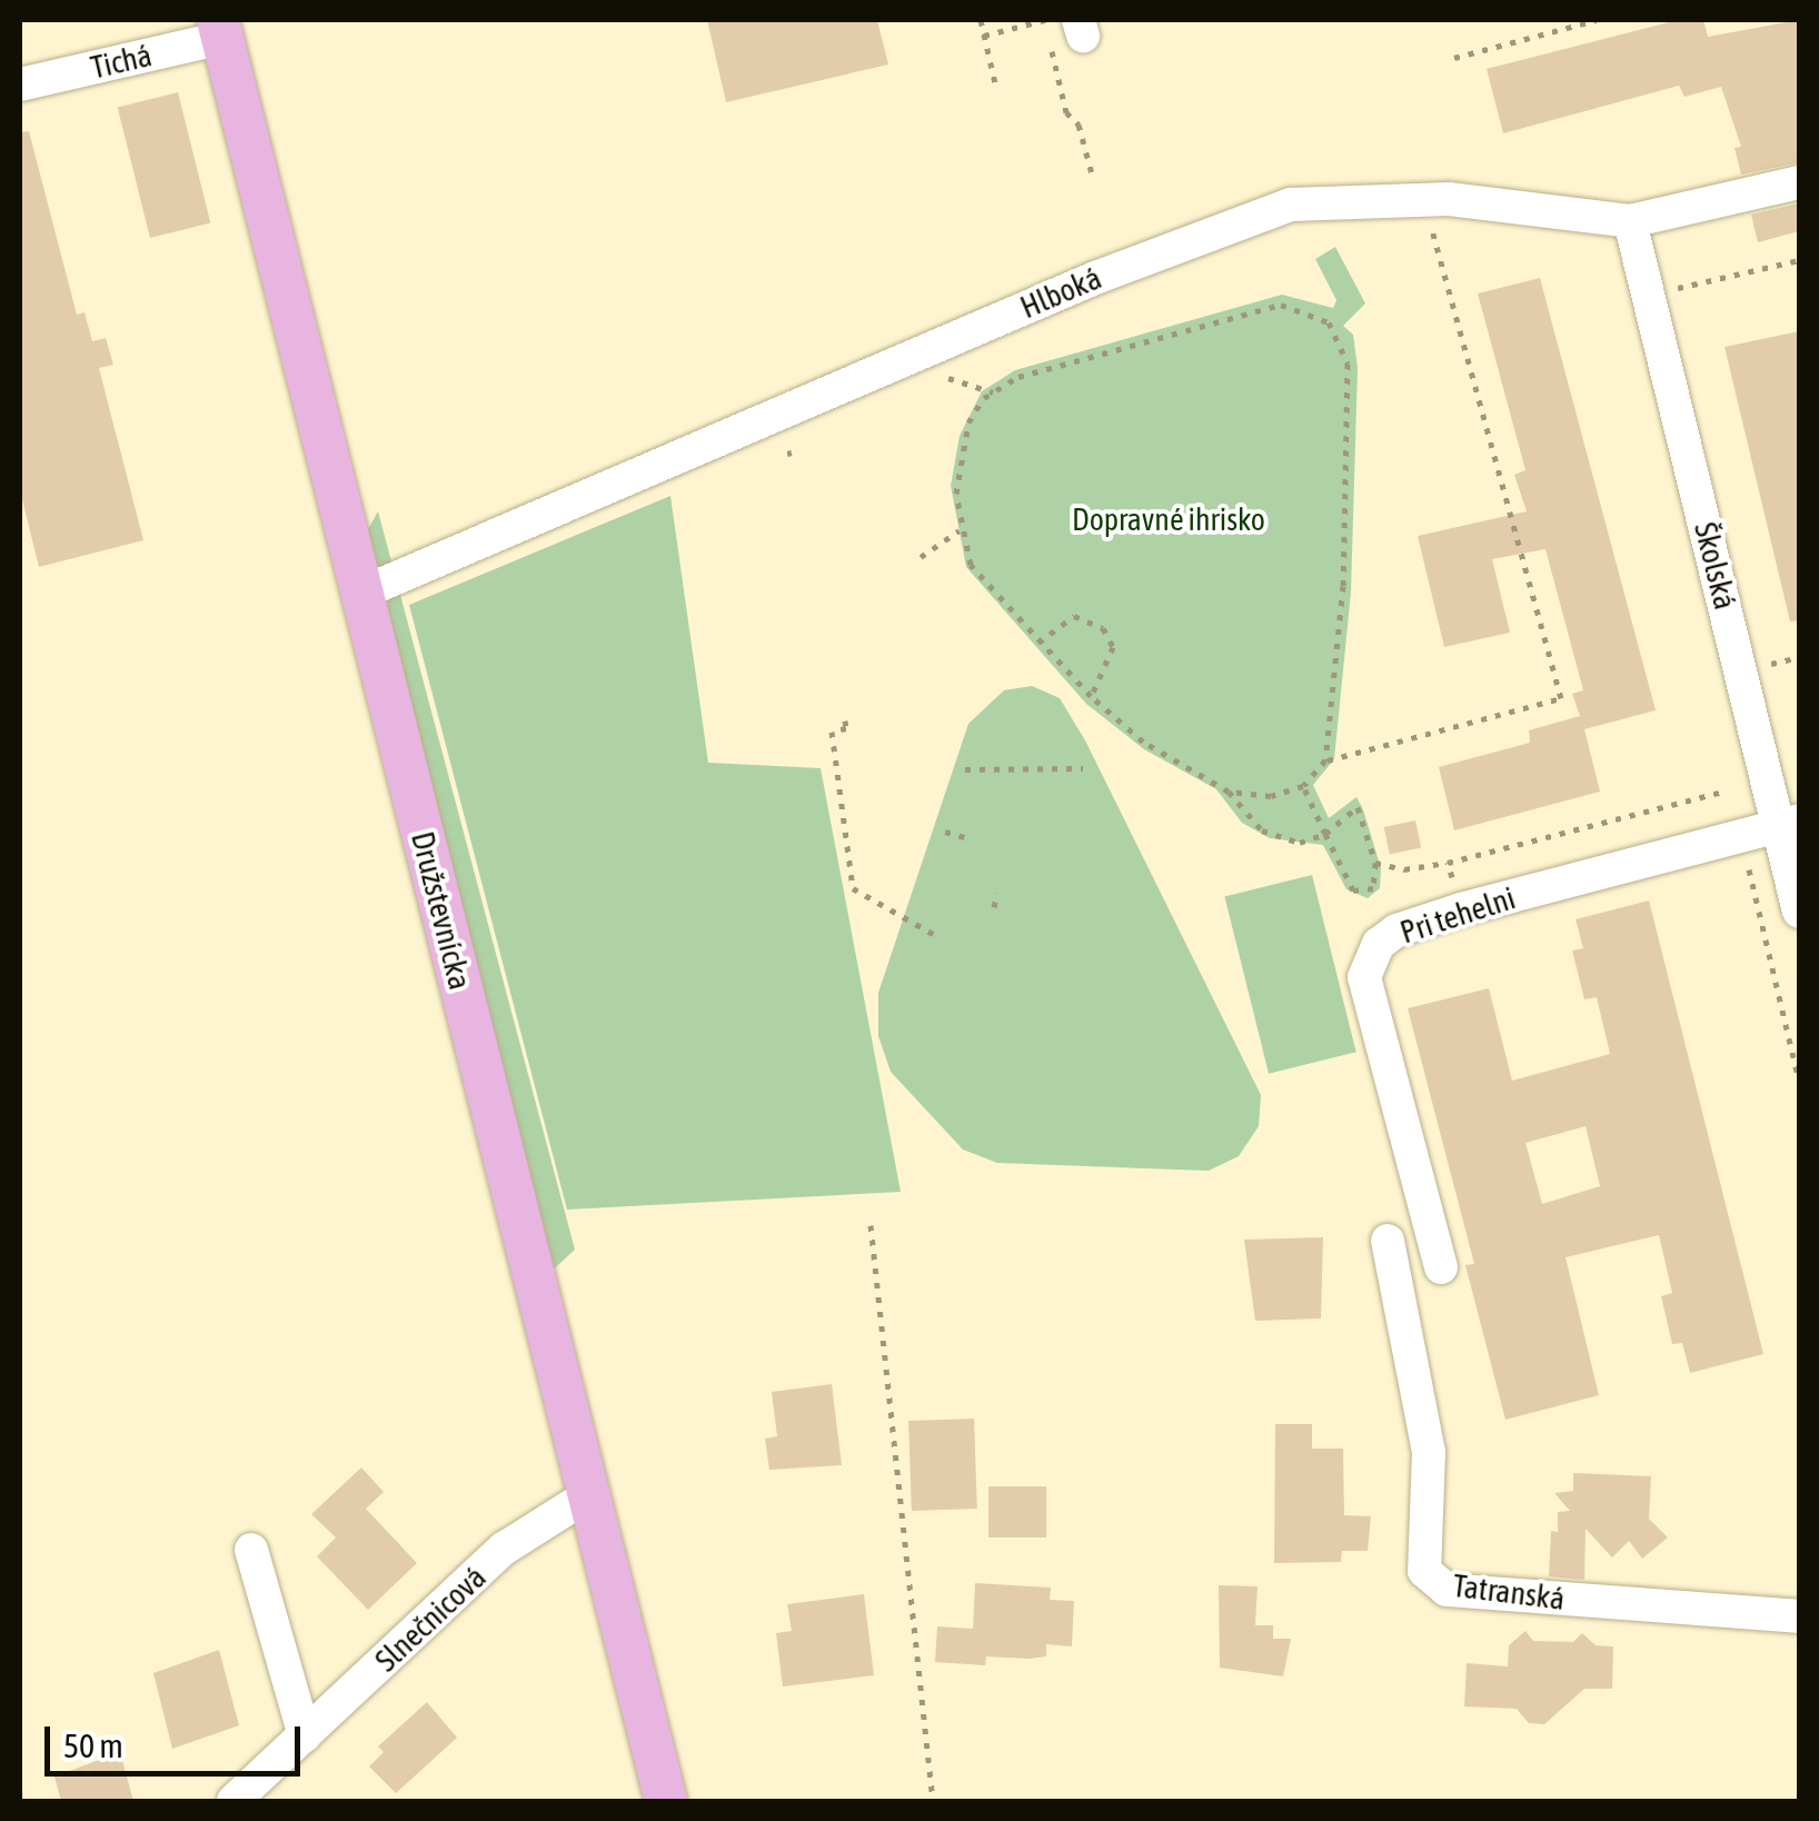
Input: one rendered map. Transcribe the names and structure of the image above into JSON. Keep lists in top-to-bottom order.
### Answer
{
  "streets": {
    "main road": ["Družstevnícka"],
    "street": [
      "Tichá",
      "Hlboká",
      "Školská",
      "Pri tehelni",
      "Tatranská",
      "Slnečnicová"
    ]
  },
  "crossings": [
    ["Tichá", "Družstevnícka"],
    ["Hlboká", "Školská"],
    ["Hlboká", "Družstevnícka"],
    ["Školská", "Pri tehelni"],
    ["Družstevnícka", "Slnečnicová"]
  ],
  "parks": ["Dopravné ihrisko"],
  "scale_bar": "50 m"
}
